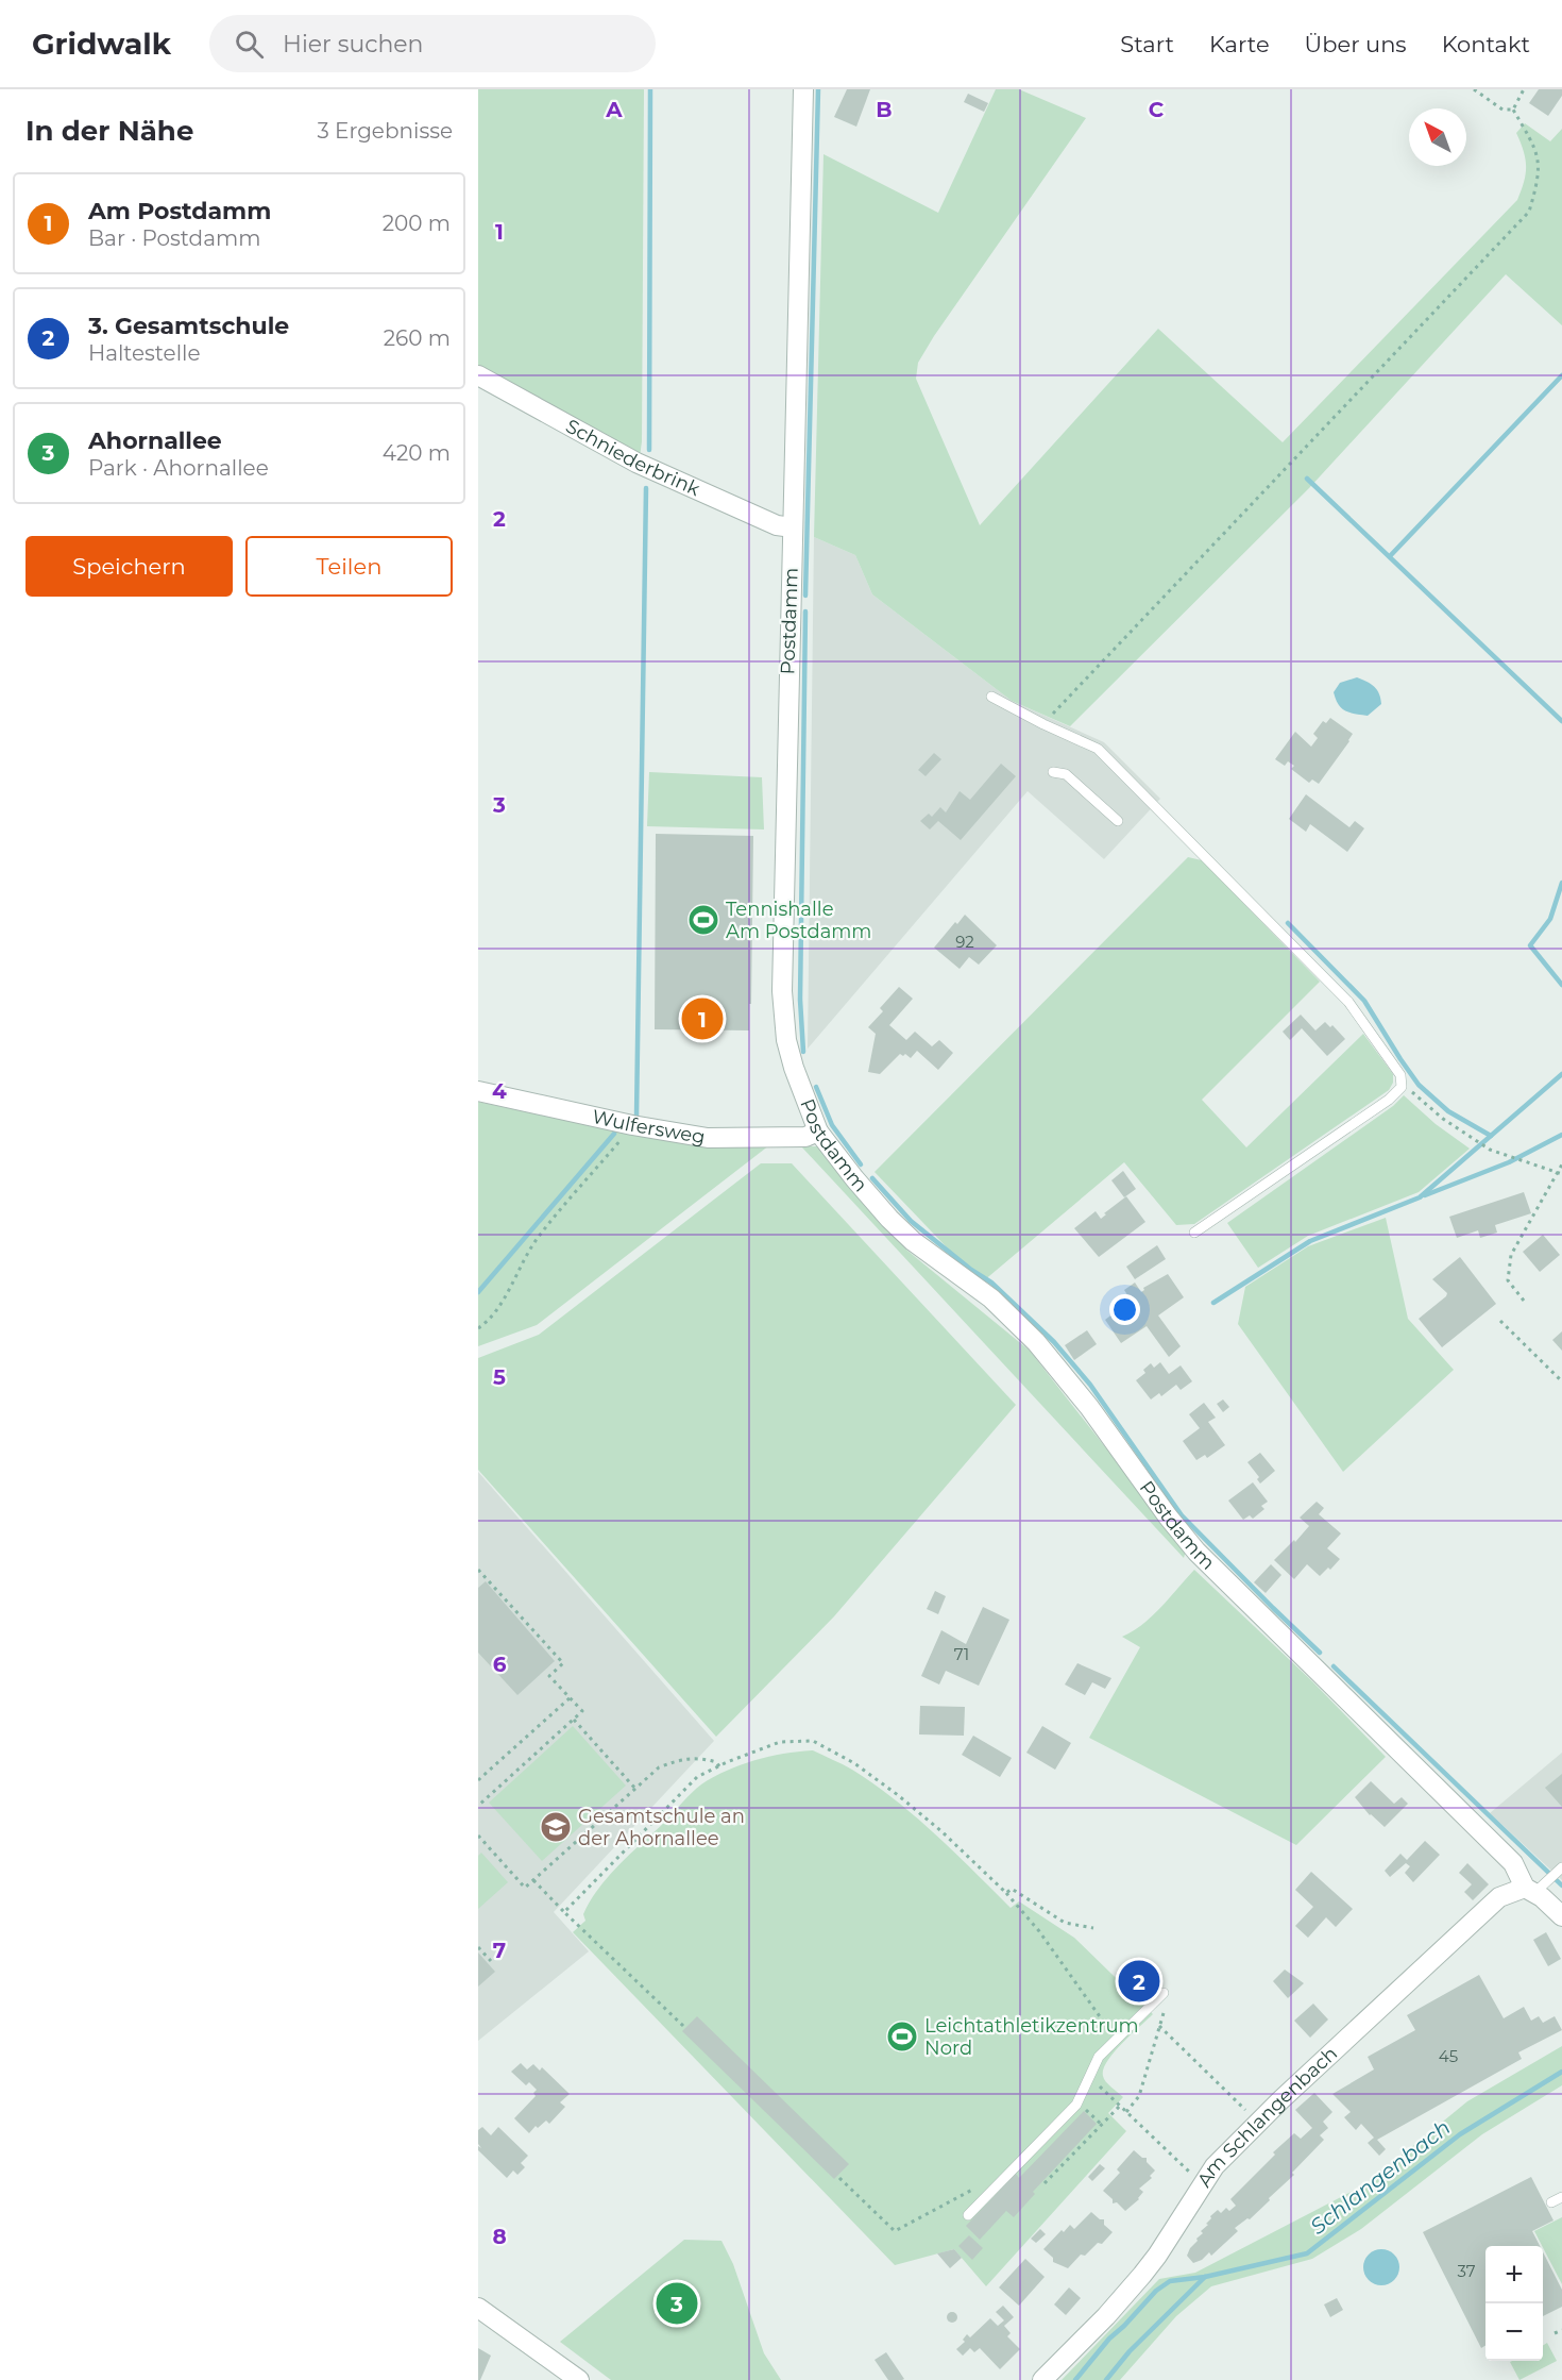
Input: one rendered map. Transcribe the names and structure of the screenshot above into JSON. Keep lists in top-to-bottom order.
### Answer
{
  "streets": {
    "street": [
      "Schniederbrink",
      "Postdamm",
      "Wulfersweg",
      "Am Schlangenbach"
    ]
  },
  "crossings": [
    ["Schniederbrink", "Postdamm"],
    ["Postdamm", "Wulfersweg"],
    ["Postdamm", "Am Schlangenbach"]
  ],
  "water": ["Schlangenbach"],
  "places": {
    "sports": ["Tennishalle Am Postdamm", "Leichtathletikzentrum Nord"],
    "school or university": ["Gesamtschule an der Ahornallee"]
  },
  "house_numbers": [
    "92",
    "71",
    "45",
    "37"
  ],
  "north": "top left",
  "page": {
    "header": "Gridwalk",
    "search": "Hier suchen",
    "nav": [
      "Start",
      "Karte",
      "Über uns",
      "Kontakt"
    ],
    "heading": ["In der Nähe", "3 Ergebnisse"],
    "list": [
      {
        "mark": "1",
        "name": "Am Postdamm",
        "note": "Bar · Postdamm",
        "value": "200 m"
      },
      {
        "mark": "2",
        "name": "3. Gesamtschule",
        "note": "Haltestelle",
        "value": "260 m"
      },
      {
        "mark": "3",
        "name": "Ahornallee",
        "note": "Park · Ahornallee",
        "value": "420 m"
      }
    ],
    "buttons": ["Speichern", "Teilen"],
    "pins": ["1", "2", "3"],
    "map_buttons": ["+", "−"]
  },
  "grid": {
    "columns": ["A", "B", "C"],
    "rows": [
      "1",
      "2",
      "3",
      "4",
      "5",
      "6",
      "7",
      "8"
    ]
  }
}
